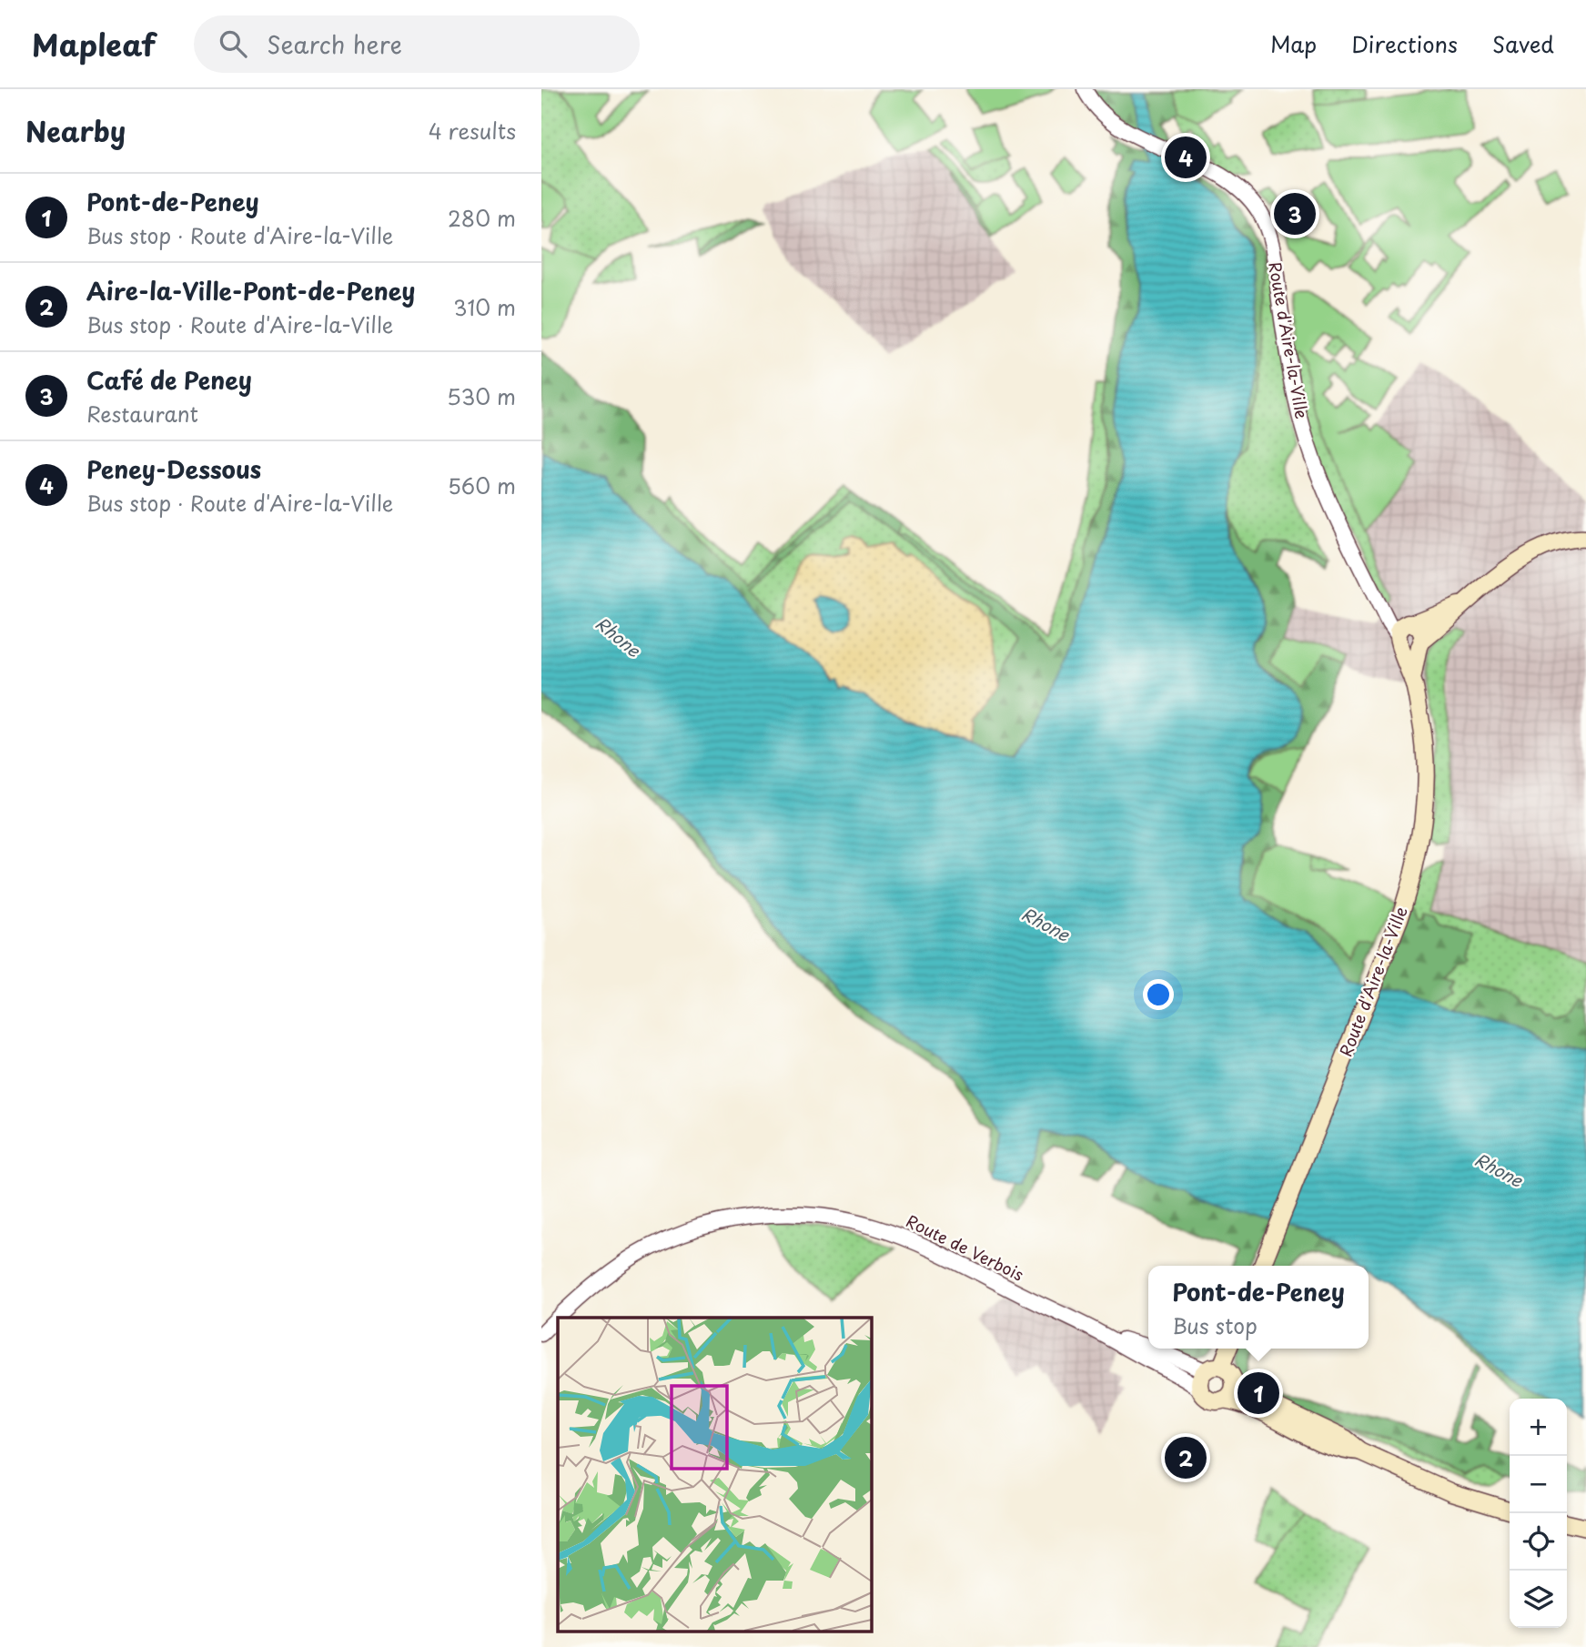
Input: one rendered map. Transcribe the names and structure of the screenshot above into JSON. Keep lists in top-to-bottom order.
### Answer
{
  "streets": {
    "main road": ["Route d'Aire-la-Ville"],
    "street": ["Route de Verbois"]
  },
  "water": ["Rhone"],
  "page": {
    "header": "Mapleaf",
    "search": "Search here",
    "nav": ["Map", "Directions", "Saved"],
    "heading": ["Nearby", "4 results"],
    "pins": [
      "4",
      "3",
      "1",
      "2"
    ],
    "list": [
      {
        "mark": "1",
        "name": "Pont-de-Peney",
        "note": "Bus stop · Route d'Aire-la-Ville",
        "value": "280 m"
      },
      {
        "mark": "2",
        "name": "Aire-la-Ville-Pont-de-Peney",
        "note": "Bus stop · Route d'Aire-la-Ville",
        "value": "310 m"
      },
      {
        "mark": "3",
        "name": "Café de Peney",
        "note": "Restaurant",
        "value": "530 m"
      },
      {
        "mark": "4",
        "name": "Peney-Dessous",
        "note": "Bus stop · Route d'Aire-la-Ville",
        "value": "560 m"
      }
    ],
    "popup": ["Pont-de-Peney", "Bus stop"],
    "map_buttons": ["+", "−"]
  }
}
